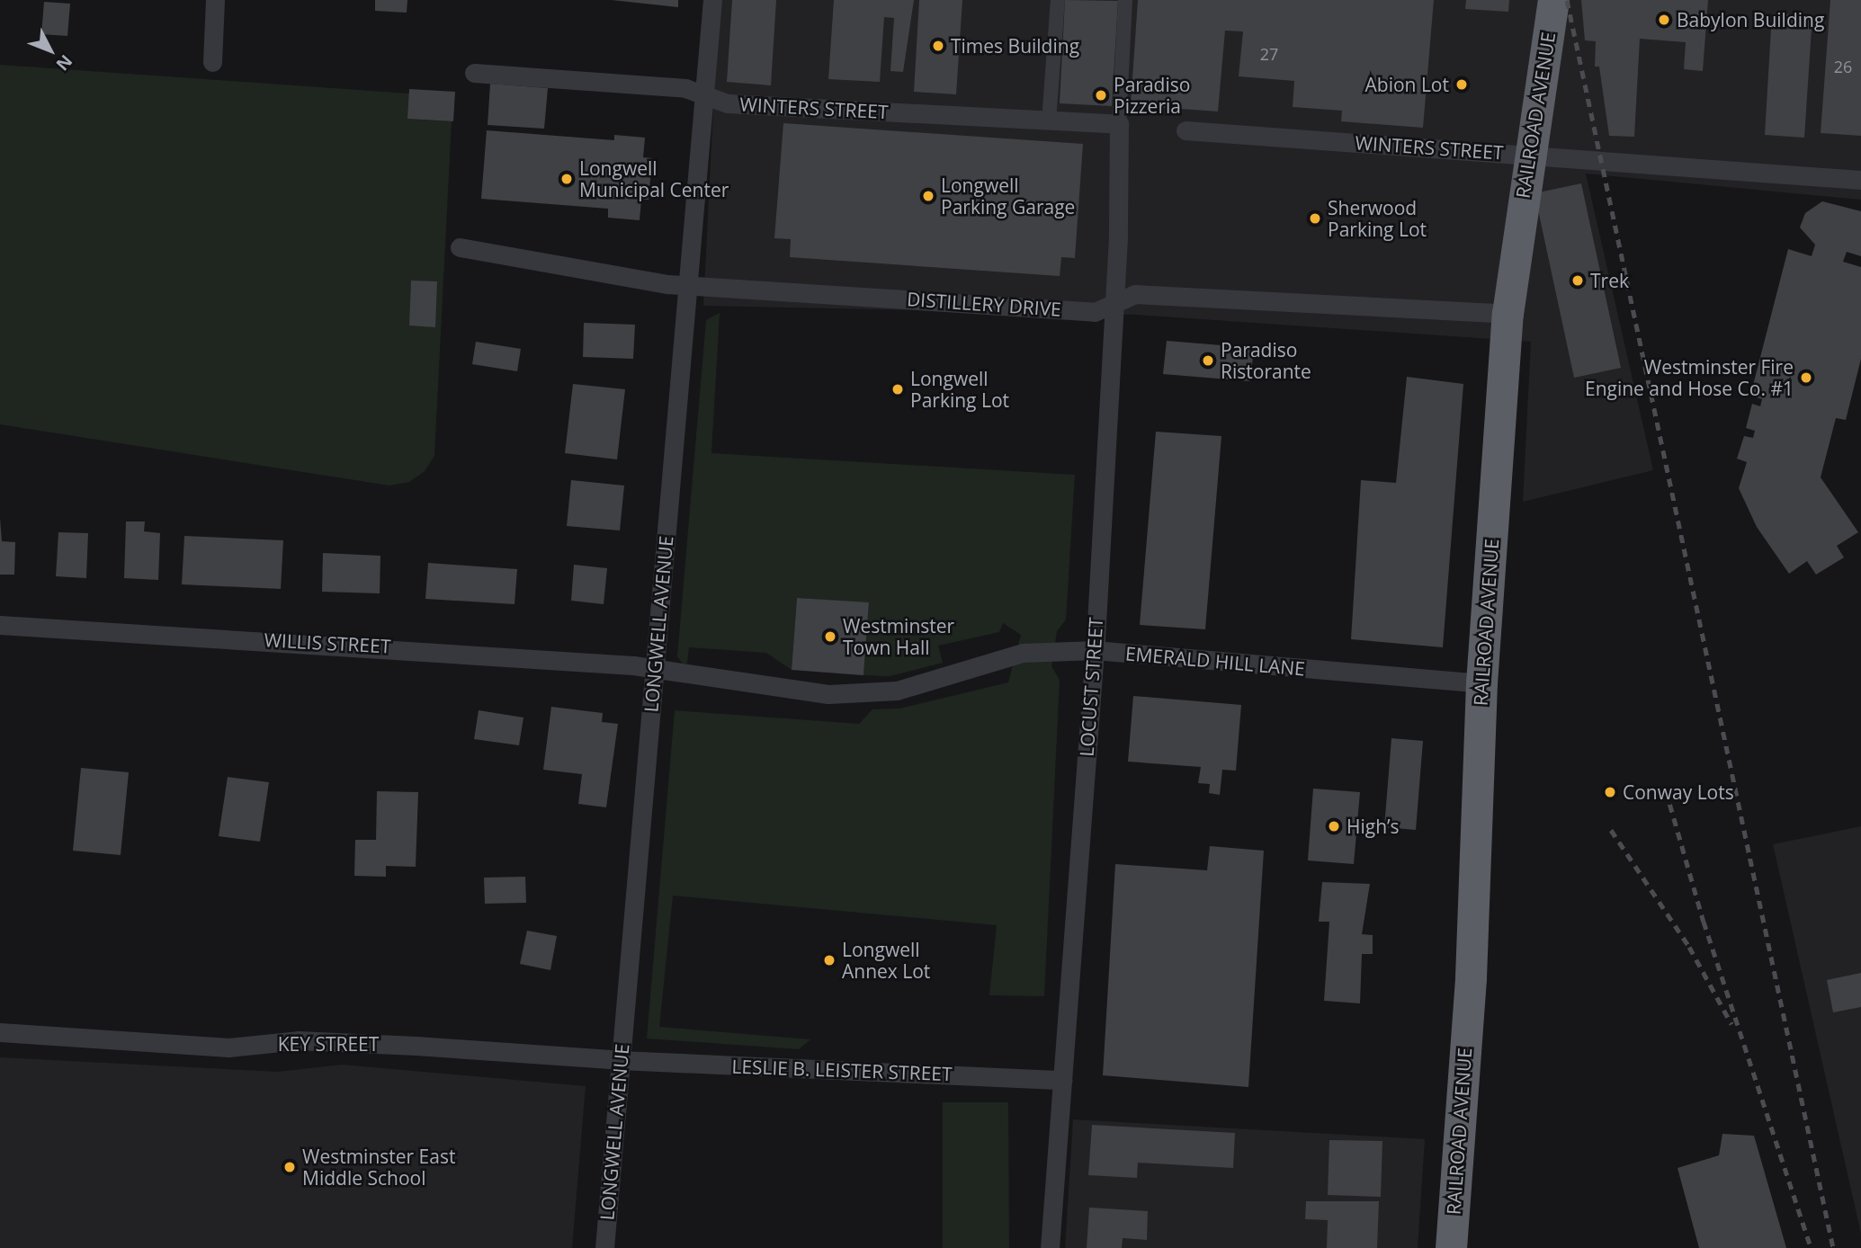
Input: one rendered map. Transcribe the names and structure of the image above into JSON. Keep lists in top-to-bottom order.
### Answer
{
  "streets": {
    "highway": ["RAILROAD AVENUE"],
    "street": [
      "WINTERS STREET",
      "DISTILLERY DRIVE",
      "LONGWELL AVENUE",
      "WILLIS STREET",
      "EMERALD HILL LANE",
      "LOCUST STREET",
      "KEY STREET",
      "LESLIE B. LEISTER STREET"
    ]
  },
  "crossings": [
    ["WINTERS STREET", "RAILROAD AVENUE"],
    ["WINTERS STREET", "LONGWELL AVENUE"],
    ["WINTERS STREET", "LOCUST STREET"],
    ["RAILROAD AVENUE", "DISTILLERY DRIVE"],
    ["RAILROAD AVENUE", "EMERALD HILL LANE"],
    ["DISTILLERY DRIVE", "LONGWELL AVENUE"],
    ["DISTILLERY DRIVE", "LOCUST STREET"],
    ["LONGWELL AVENUE", "WILLIS STREET"],
    ["LONGWELL AVENUE", "EMERALD HILL LANE"],
    ["LONGWELL AVENUE", "KEY STREET"],
    ["LONGWELL AVENUE", "LESLIE B. LEISTER STREET"],
    ["WILLIS STREET", "EMERALD HILL LANE"],
    ["EMERALD HILL LANE", "LOCUST STREET"],
    ["LOCUST STREET", "LESLIE B. LEISTER STREET"],
    ["KEY STREET", "LESLIE B. LEISTER STREET"]
  ],
  "places": [
    "Babylon Building",
    "Times Building",
    "Abion Lot",
    "Paradiso Pizzeria",
    "Longwell Municipal Center",
    "Longwell Parking Garage",
    "Sherwood Parking Lot",
    "Trek",
    "Paradiso Ristorante",
    "Westminster Fire Engine and Hose Co. #1",
    "Longwell Parking Lot",
    "Westminster Town Hall",
    "Conway Lots",
    "High’s",
    "Longwell Annex Lot",
    "Westminster East Middle School"
  ],
  "house_numbers": ["27", "26"],
  "north": "bottom right"
}
